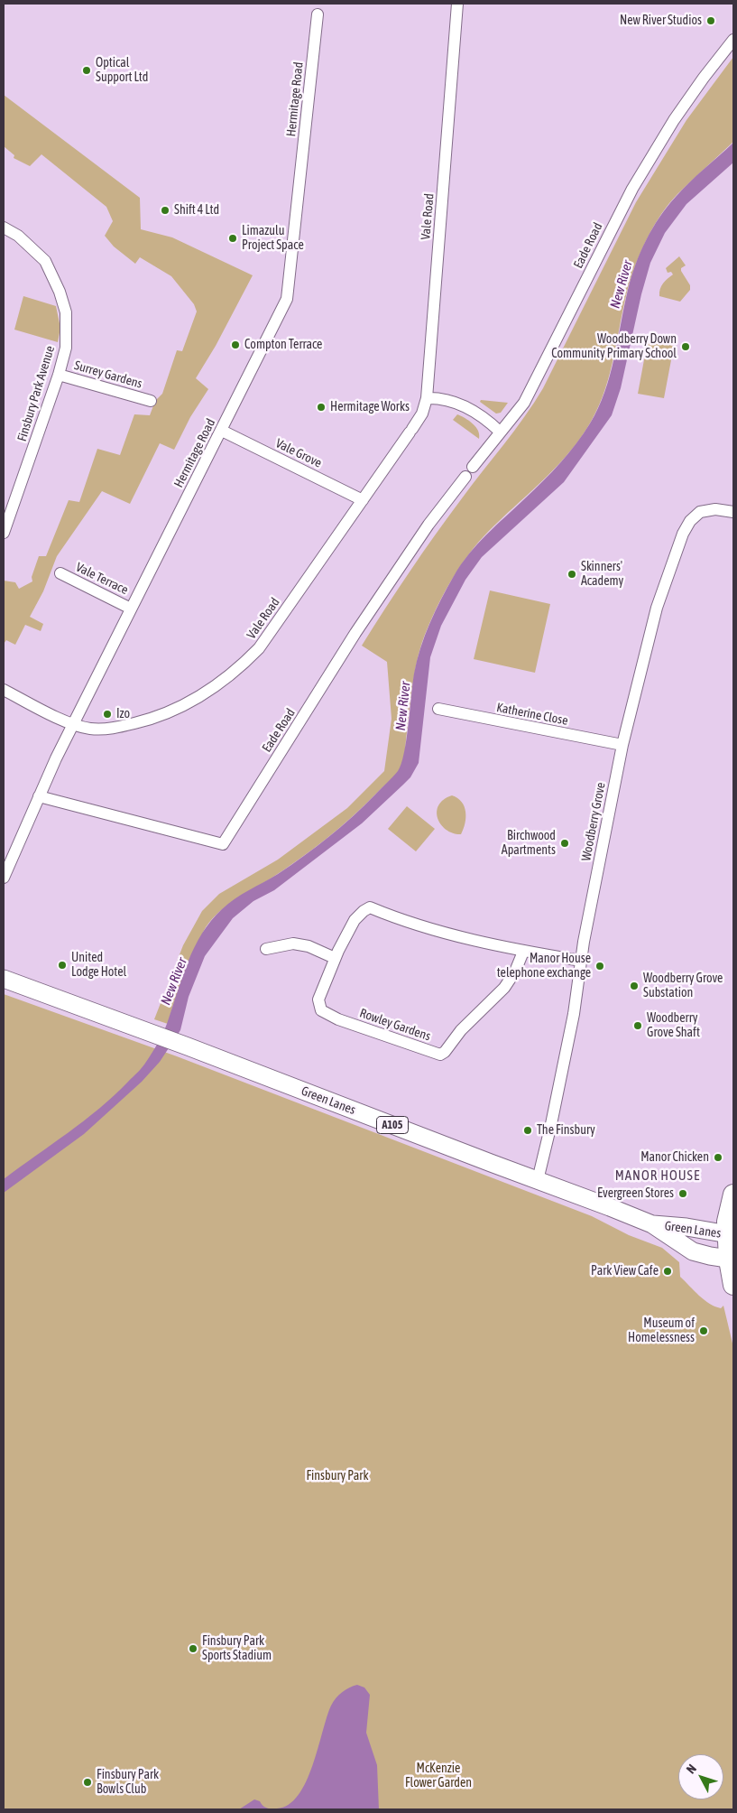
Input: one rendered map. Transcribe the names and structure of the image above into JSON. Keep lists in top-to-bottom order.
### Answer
{
  "streets": {
    "main road": ["Green Lanes", "A105"],
    "street": [
      "Hermitage Road",
      "Vale Road",
      "Eade Road",
      "Surrey Gardens",
      "Finsbury Park Avenue",
      "Vale Grove",
      "Vale Terrace",
      "Katherine Close",
      "Woodberry Grove",
      "Rowley Gardens"
    ]
  },
  "crossings": [
    ["Hermitage Road", "Vale Road"],
    ["Hermitage Road", "Eade Road"],
    ["Hermitage Road", "Vale Grove"],
    ["Hermitage Road", "Vale Terrace"],
    ["Vale Road", "Vale Grove"],
    ["Surrey Gardens", "Finsbury Park Avenue"],
    ["Katherine Close", "Woodberry Grove"],
    ["Woodberry Grove", "Rowley Gardens"],
    ["Woodberry Grove", "Green Lanes"]
  ],
  "districts": ["MANOR HOUSE"],
  "water": ["New River"],
  "parks": ["Finsbury Park", "McKenzie Flower Garden"],
  "places": [
    "New River Studios",
    "Optical Support Ltd",
    "Shift 4 Ltd",
    "Limazulu Project Space",
    "Compton Terrace",
    "Woodberry Down Community Primary School",
    "Hermitage Works",
    "Skinners' Academy",
    "Izo",
    "Birchwood Apartments",
    "United Lodge Hotel",
    "Manor House telephone exchange",
    "Woodberry Grove Substation",
    "Woodberry Grove Shaft",
    "The Finsbury",
    "Manor Chicken",
    "Evergreen Stores",
    "Park View Cafe",
    "Museum of Homelessness",
    "Finsbury Park Sports Stadium",
    "Finsbury Park Bowls Club"
  ],
  "north": "top left"
}
